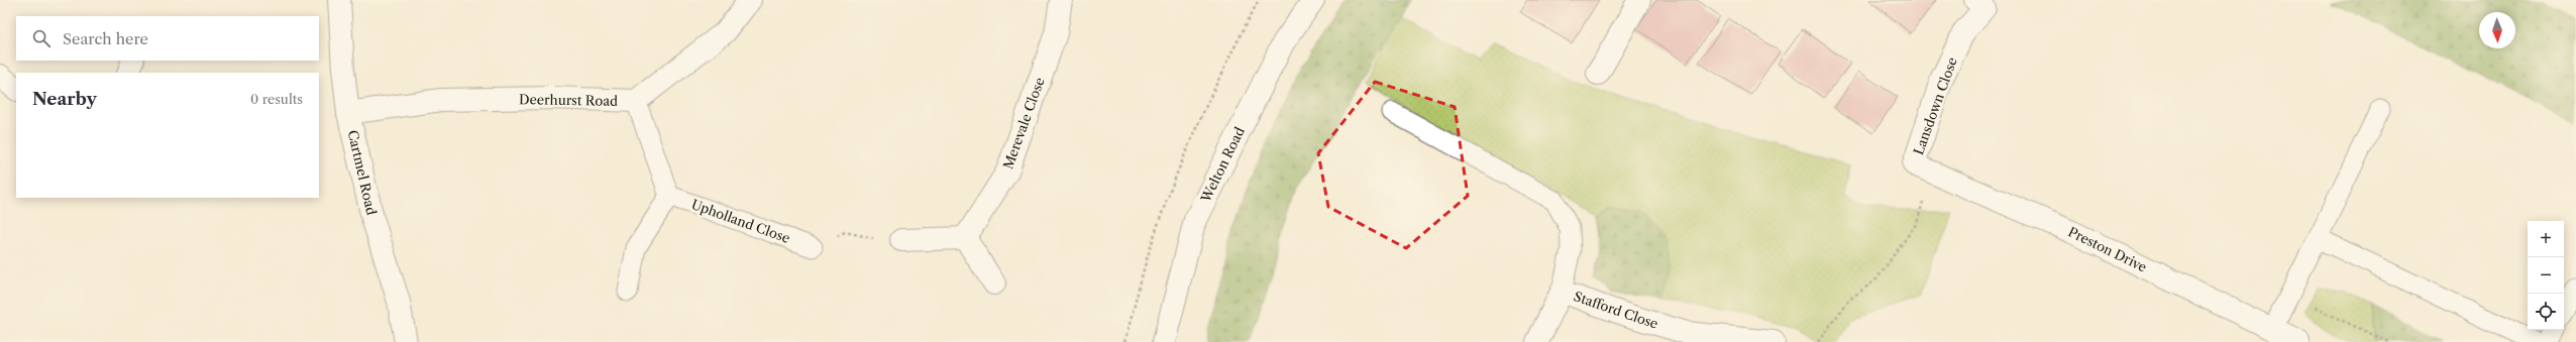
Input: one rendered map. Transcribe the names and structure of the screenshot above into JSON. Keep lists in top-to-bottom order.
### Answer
{
  "streets": {
    "street": [
      "Deerhurst Road",
      "Lansdown Close",
      "Merevale Close",
      "Welton Road",
      "Cartmel Road",
      "Preston Drive",
      "Stafford Close"
    ],
    "lane": ["Upholland Close"]
  },
  "crossings": [
    ["Deerhurst Road", "Cartmel Road"],
    ["Lansdown Close", "Preston Drive"]
  ],
  "north": "bottom",
  "page": {
    "search": "Search here",
    "heading": ["Nearby", "0 results"],
    "map_buttons": ["+", "−"]
  }
}
